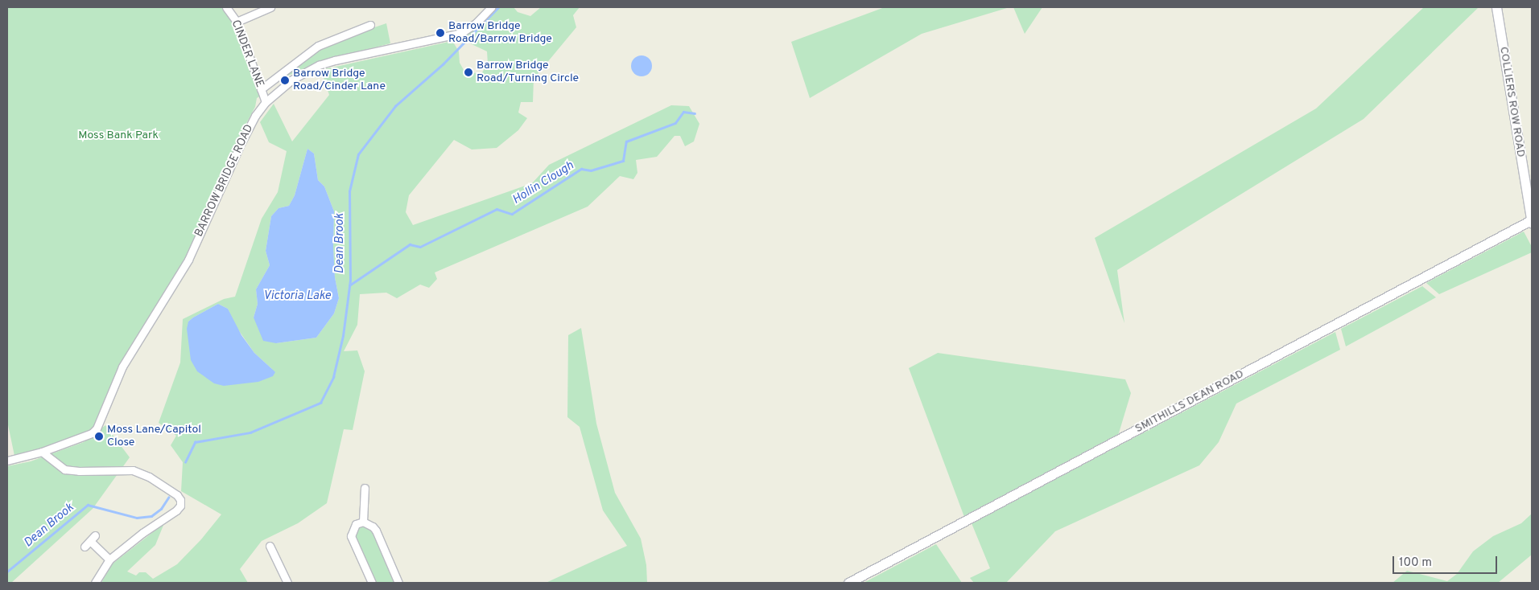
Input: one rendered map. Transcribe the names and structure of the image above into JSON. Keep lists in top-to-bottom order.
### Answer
{
  "streets": {
    "street": [
      "CINDER LANE",
      "COLLIERS ROW ROAD",
      "BARROW BRIDGE ROAD",
      "SMITHILLS DEAN ROAD"
    ]
  },
  "crossings": [
    ["CINDER LANE", "BARROW BRIDGE ROAD"],
    ["COLLIERS ROW ROAD", "SMITHILLS DEAN ROAD"]
  ],
  "water": ["Hollin Clough", "Dean Brook", "Victoria Lake"],
  "parks": ["Moss Bank Park"],
  "places": [
    "Barrow Bridge Road/Barrow Bridge",
    "Barrow Bridge Road/Turning Circle",
    "Barrow Bridge Road/Cinder Lane",
    "Moss Lane/Capitol Close"
  ],
  "scale_bar": "100 m"
}
